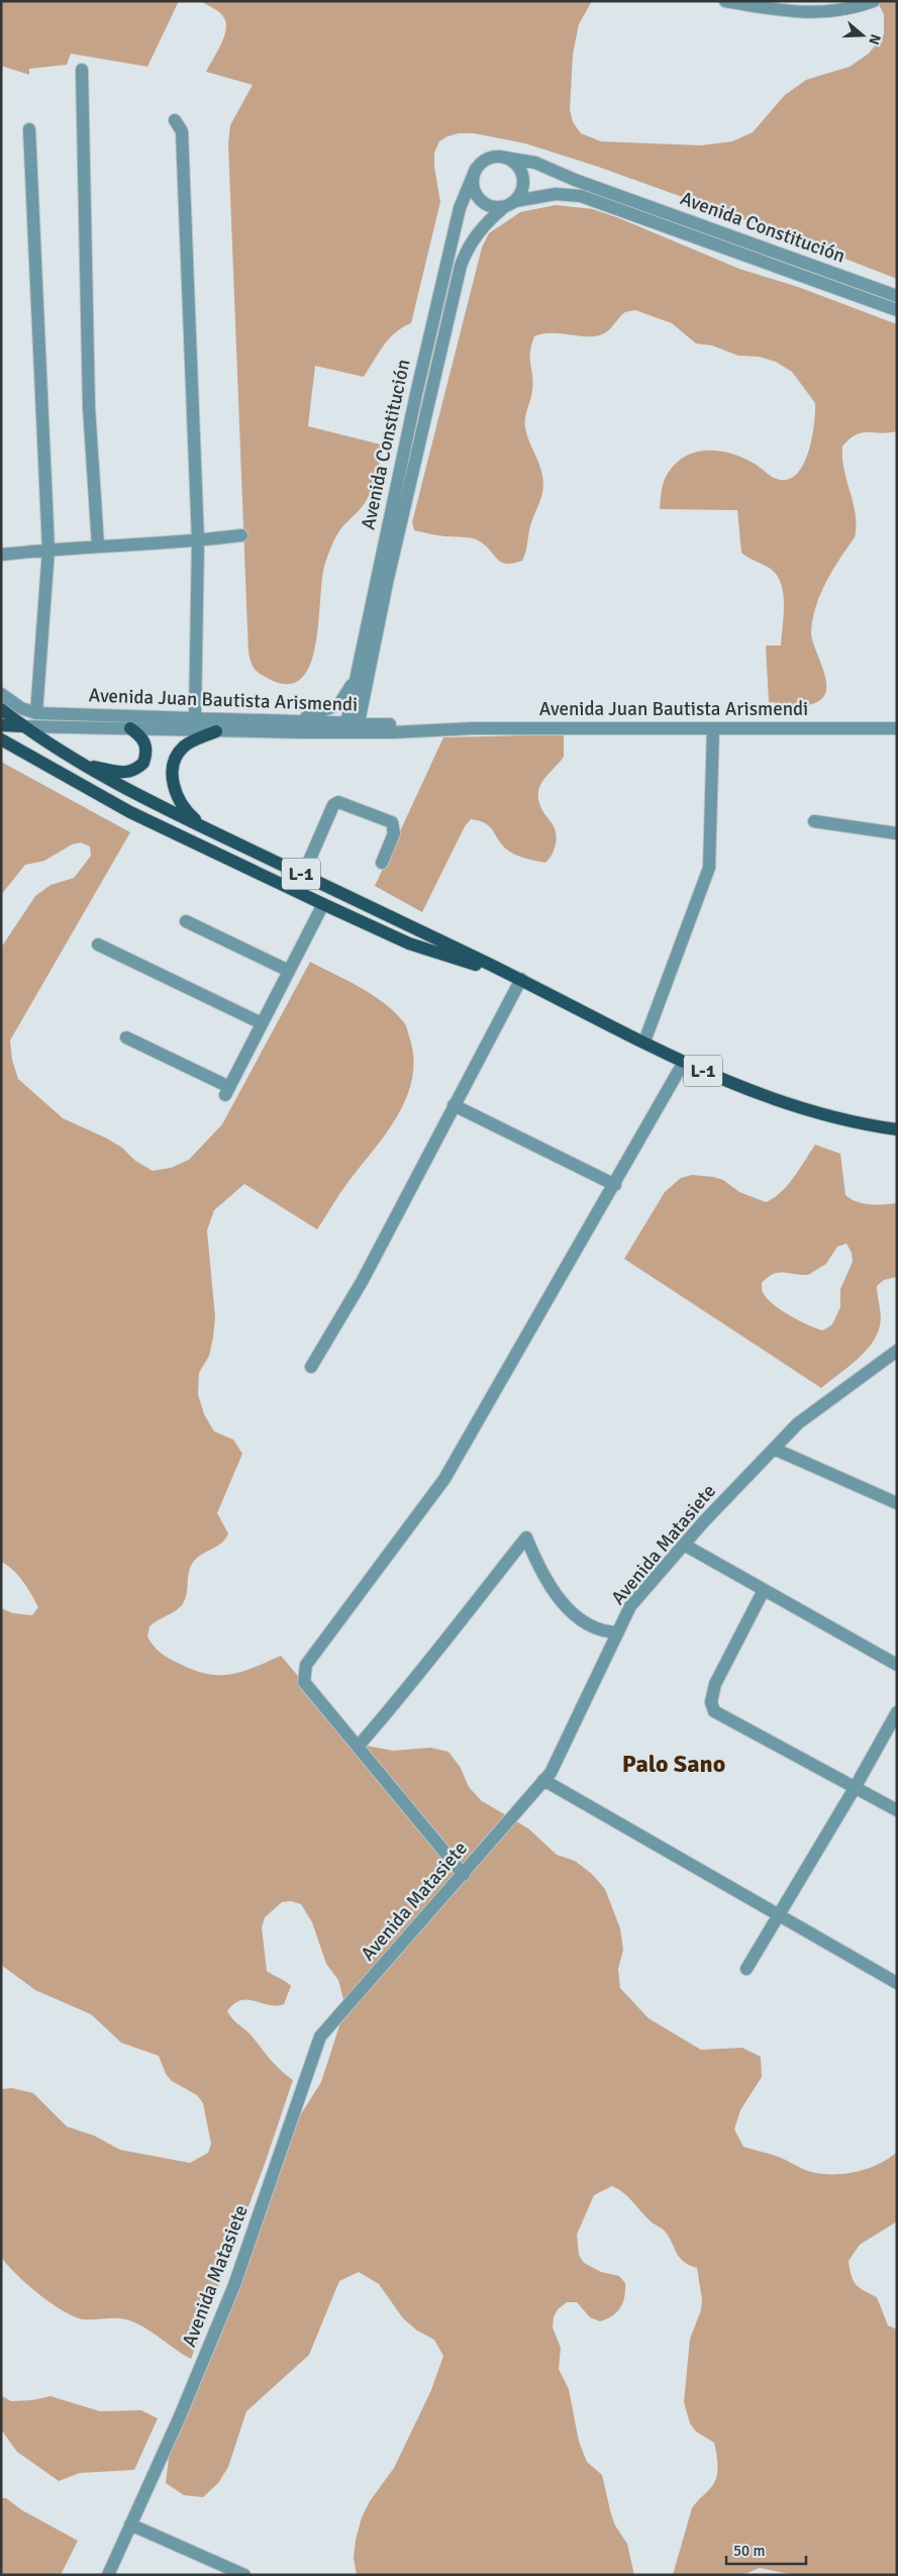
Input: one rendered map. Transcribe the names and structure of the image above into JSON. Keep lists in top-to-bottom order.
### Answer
{
  "streets": {
    "main road": ["L-1"],
    "street": ["Avenida Constitución", "Avenida Juan Bautista Arismendi", "Avenida Matasiete"]
  },
  "crossings": [
    ["Avenida Constitución", "Avenida Juan Bautista Arismendi"],
    ["Avenida Juan Bautista Arismendi", "L-1"]
  ],
  "districts": ["Palo Sano"],
  "scale_bar": "50 m",
  "north": "right"
}
